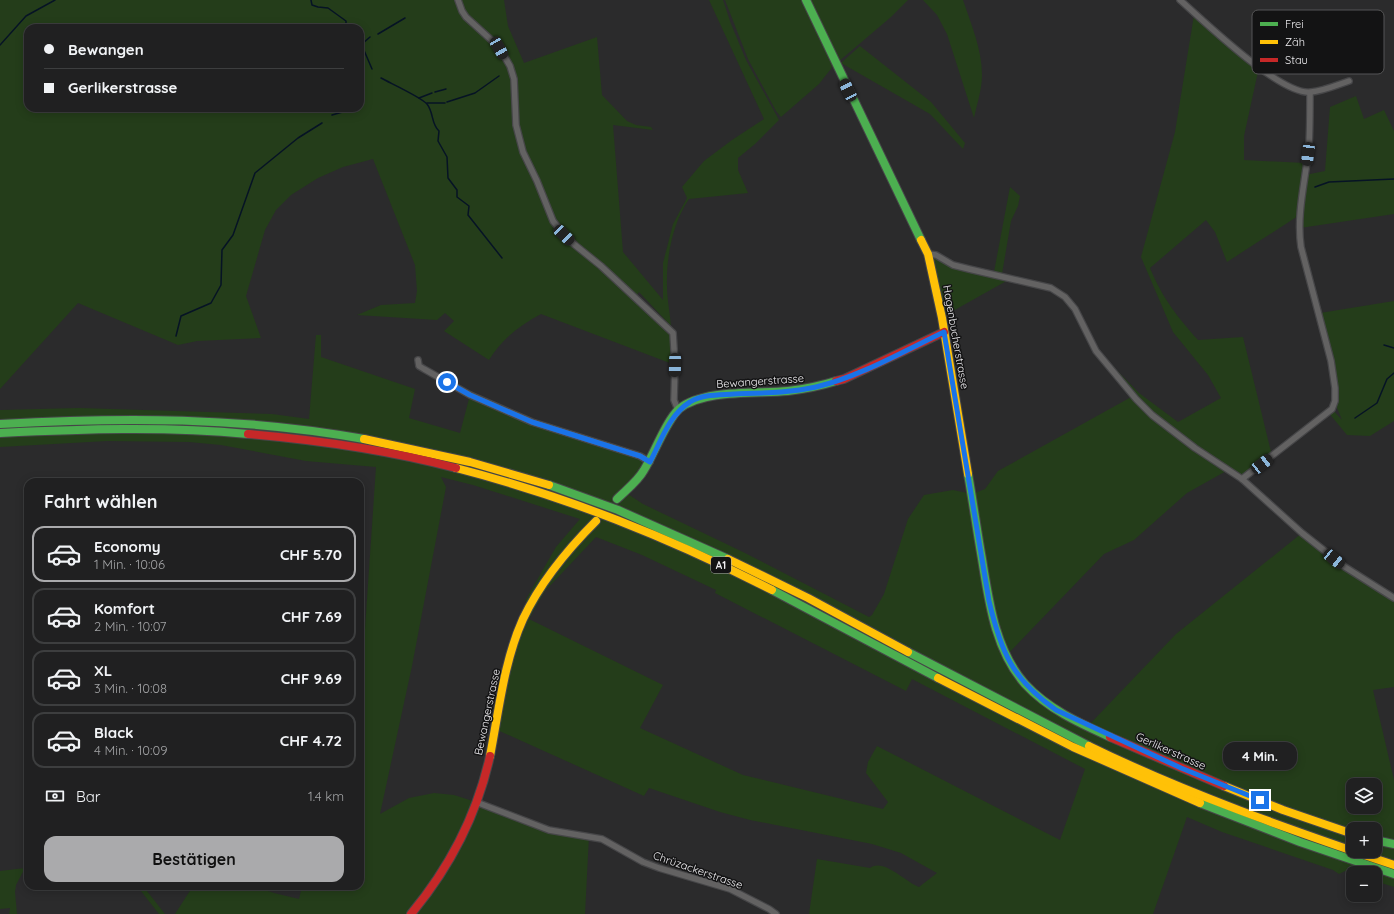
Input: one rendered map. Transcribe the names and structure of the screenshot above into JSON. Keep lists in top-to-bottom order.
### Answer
{
  "streets": {
    "main road": [
      "Hagenbucherstrasse",
      "Bewangerstrasse",
      "A1",
      "Gerlikerstrasse"
    ],
    "street": ["Chrüzackerstrasse"]
  },
  "crossings": [
    ["Hagenbucherstrasse", "Bewangerstrasse"],
    ["Hagenbucherstrasse", "Gerlikerstrasse"],
    ["Bewangerstrasse", "Chrüzackerstrasse"]
  ],
  "legend": ["Frei", "Zäh", "Stau"],
  "page": {
    "banner": ["Bewangen", "Gerlikerstrasse"],
    "heading": "Fahrt wählen",
    "list": [
      {
        "name": "Economy",
        "note": "1 Min. · 10:06",
        "value": "CHF 5.70"
      },
      {
        "name": "Komfort",
        "note": "2 Min. · 10:07",
        "value": "CHF 7.69"
      },
      {
        "name": "XL",
        "note": "3 Min. · 10:08",
        "value": "CHF 9.69"
      },
      {
        "name": "Black",
        "note": "4 Min. · 10:09",
        "value": "CHF 4.72"
      }
    ],
    "bubble": "4 Min.",
    "pay": ["Bar", "1.4 km"],
    "map_buttons": ["+", "−"],
    "buttons": "Bestätigen"
  }
}
